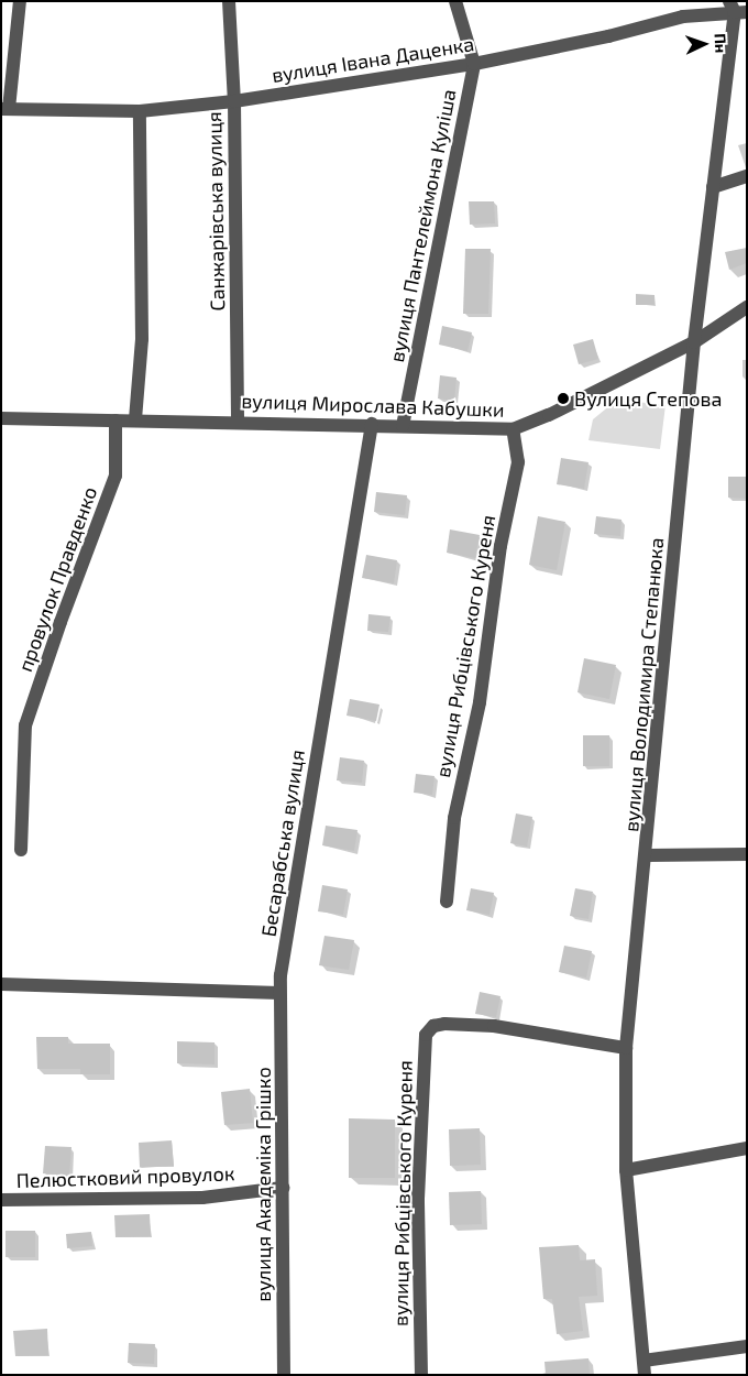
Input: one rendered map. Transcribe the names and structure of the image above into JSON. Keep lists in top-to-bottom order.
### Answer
{
  "streets": {
    "street": [
      "вулиця Івана Даценка",
      "Санжарівська вулиця",
      "вулиця Пантелеймона Куліша",
      "вулиця Мирослава Кабушки",
      "провулок Правденко",
      "вулиця Рибцівського Куреня",
      "вулиця Володимира Степанюка",
      "Бесарабська вулиця",
      "Пелюстковий провулок",
      "вулиця Академіка Грішко"
    ]
  },
  "crossings": [
    ["вулиця Івана Даценка", "Санжарівська вулиця"],
    ["вулиця Івана Даценка", "вулиця Пантелеймона Куліша"],
    ["вулиця Івана Даценка", "вулиця Володимира Степанюка"],
    ["Санжарівська вулиця", "вулиця Мирослава Кабушки"],
    ["вулиця Пантелеймона Куліша", "вулиця Мирослава Кабушки"],
    ["вулиця Мирослава Кабушки", "провулок Правденко"],
    ["вулиця Мирослава Кабушки", "вулиця Рибцівського Куреня"],
    ["вулиця Мирослава Кабушки", "вулиця Володимира Степанюка"],
    ["вулиця Мирослава Кабушки", "Бесарабська вулиця"],
    ["вулиця Рибцівського Куреня", "вулиця Володимира Степанюка"],
    ["Бесарабська вулиця", "вулиця Академіка Грішко"],
    ["Пелюстковий провулок", "вулиця Академіка Грішко"]
  ],
  "places": ["Вулиця Степова"],
  "north": "right"
}
